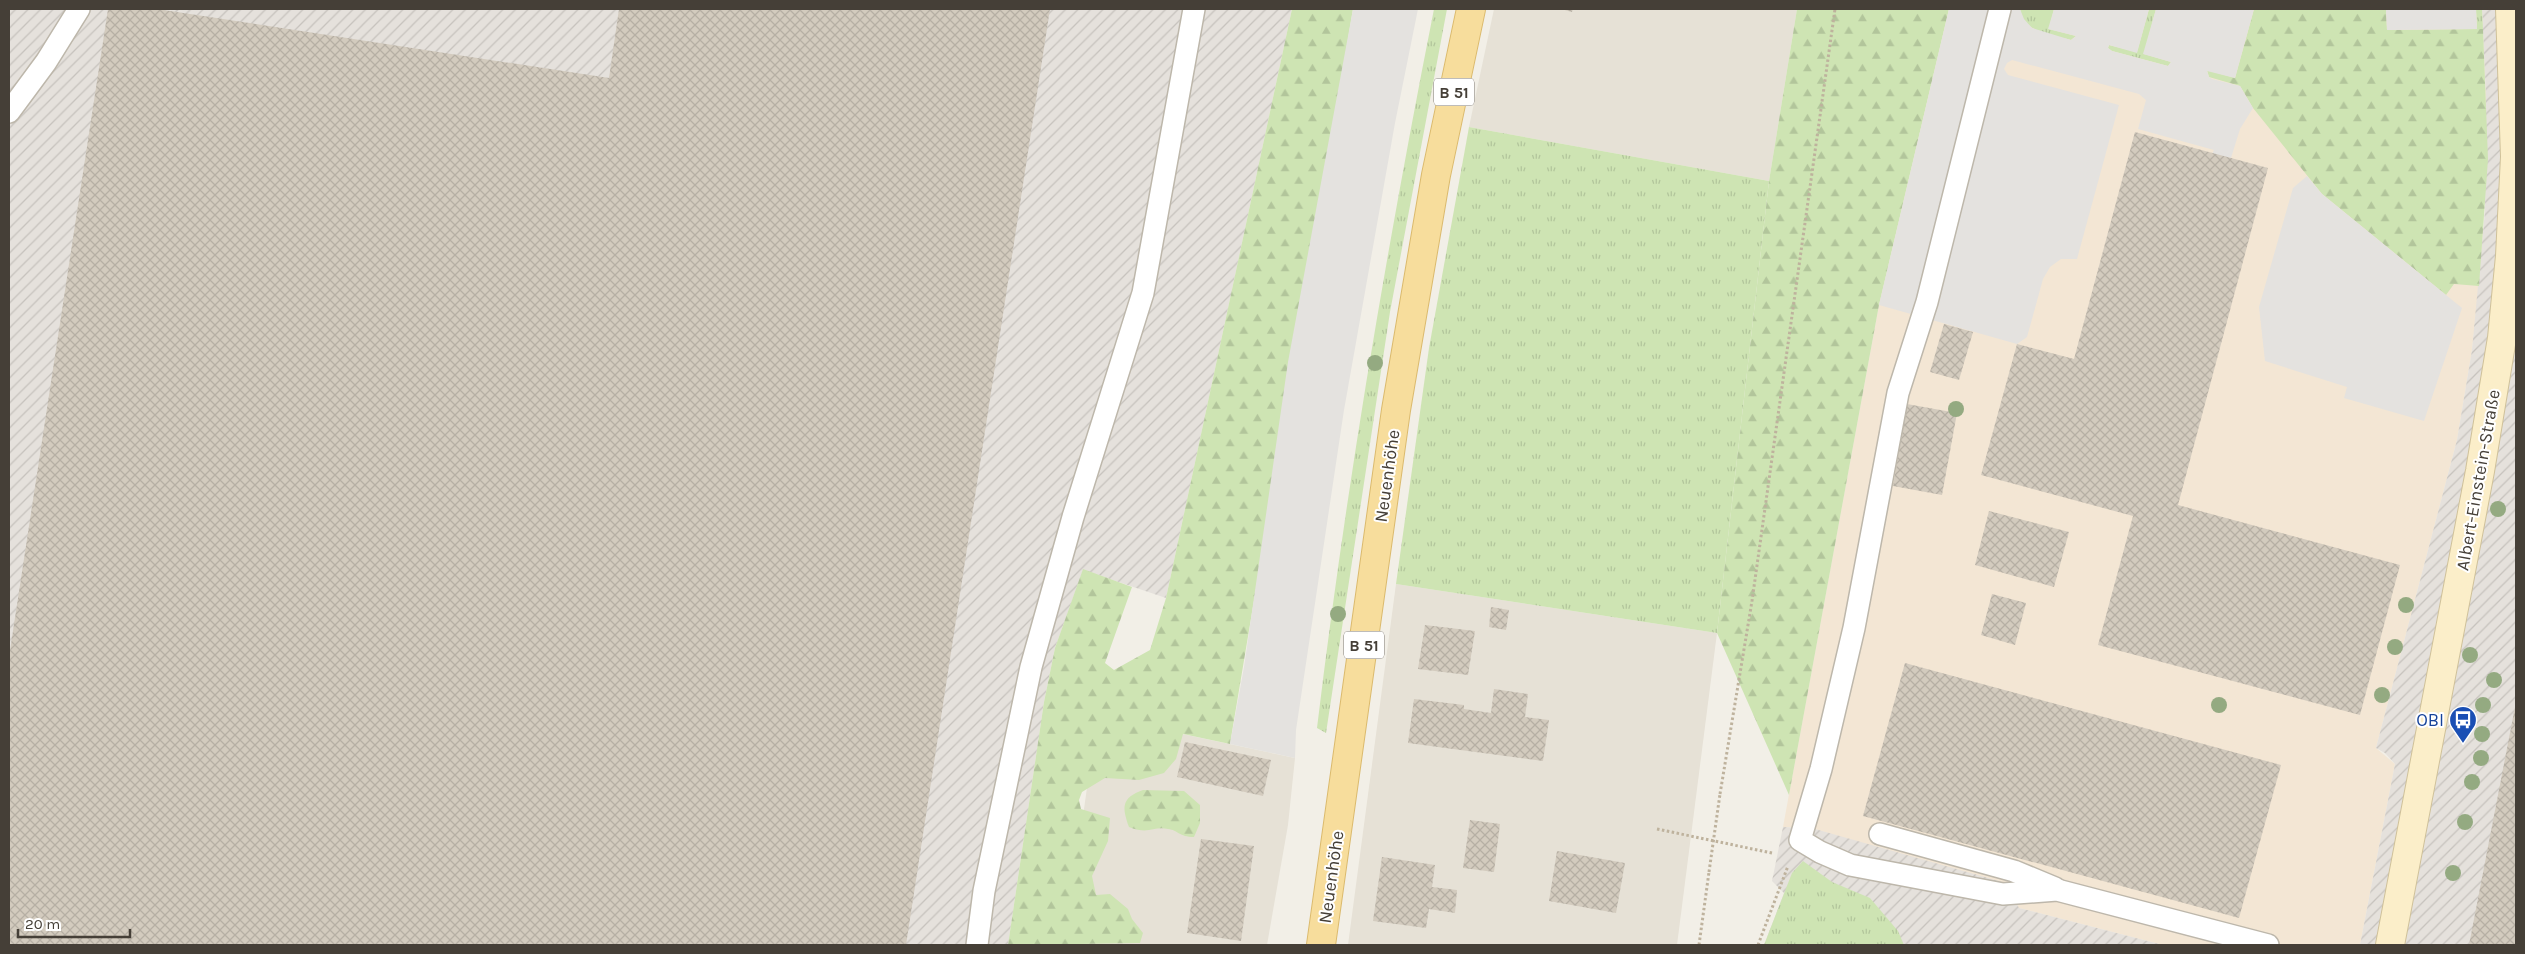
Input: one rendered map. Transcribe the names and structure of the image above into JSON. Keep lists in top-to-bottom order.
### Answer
{
  "streets": {
    "main road": ["B 51", "Neuenhöhe"],
    "street": ["Albert-Einstein-Straße"]
  },
  "places": {
    "bus stop": ["OBI"]
  },
  "scale_bar": "20 m"
}
